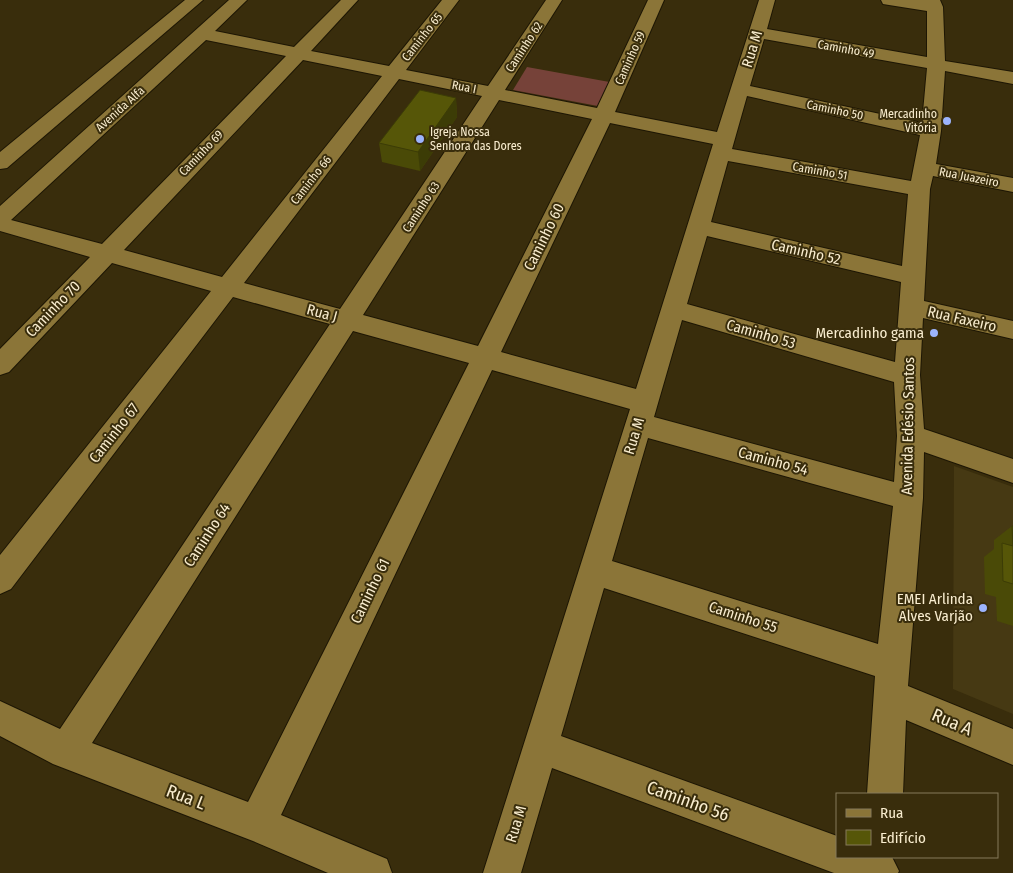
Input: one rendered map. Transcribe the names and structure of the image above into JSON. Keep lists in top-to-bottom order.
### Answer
{
  "streets": {
    "street": [
      "Caminho 65",
      "Caminho 62",
      "Rua M",
      "Caminho 49",
      "Caminho 59",
      "Rua I",
      "Avenida Alfa",
      "Caminho 50",
      "Caminho 69",
      "Caminho 51",
      "Rua Juazeiro",
      "Caminho 66",
      "Caminho 63",
      "Caminho 60",
      "Caminho 52",
      "Caminho 70",
      "Rua J",
      "Rua Faxeiro",
      "Caminho 53",
      "Avenida Edésio Santos",
      "Caminho 67",
      "Caminho 54",
      "Caminho 64",
      "Caminho 61",
      "Caminho 55",
      "Rua A",
      "Rua L",
      "Caminho 56"
    ]
  },
  "crossings": [
    ["Caminho 65", "Rua I"],
    ["Caminho 65", "Caminho 66"],
    ["Caminho 62", "Rua I"],
    ["Caminho 62", "Caminho 63"],
    ["Rua M", "Caminho 49"],
    ["Rua M", "Rua I"],
    ["Rua M", "Caminho 50"],
    ["Rua M", "Caminho 51"],
    ["Rua M", "Caminho 52"],
    ["Rua M", "Rua J"],
    ["Rua M", "Caminho 53"],
    ["Rua M", "Caminho 54"],
    ["Rua M", "Caminho 55"],
    ["Rua M", "Caminho 56"],
    ["Caminho 49", "Avenida Edésio Santos"],
    ["Caminho 59", "Rua I"],
    ["Caminho 59", "Caminho 60"],
    ["Rua I", "Avenida Alfa"],
    ["Rua I", "Caminho 69"],
    ["Rua I", "Caminho 51"],
    ["Rua I", "Caminho 66"],
    ["Rua I", "Caminho 63"],
    ["Rua I", "Caminho 60"],
    ["Caminho 50", "Avenida Edésio Santos"],
    ["Caminho 69", "Caminho 70"],
    ["Caminho 69", "Rua J"],
    ["Caminho 51", "Rua Juazeiro"],
    ["Caminho 51", "Avenida Edésio Santos"],
    ["Rua Juazeiro", "Avenida Edésio Santos"],
    ["Caminho 66", "Rua J"],
    ["Caminho 66", "Caminho 67"],
    ["Caminho 63", "Rua J"],
    ["Caminho 63", "Caminho 64"],
    ["Caminho 60", "Rua J"],
    ["Caminho 60", "Caminho 61"],
    ["Caminho 52", "Avenida Edésio Santos"],
    ["Caminho 70", "Rua J"],
    ["Rua J", "Caminho 67"],
    ["Rua J", "Caminho 54"],
    ["Rua J", "Caminho 64"],
    ["Rua J", "Caminho 61"],
    ["Rua Faxeiro", "Avenida Edésio Santos"],
    ["Caminho 53", "Avenida Edésio Santos"],
    ["Avenida Edésio Santos", "Caminho 54"],
    ["Avenida Edésio Santos", "Caminho 55"],
    ["Avenida Edésio Santos", "Rua A"],
    ["Caminho 64", "Rua L"],
    ["Caminho 61", "Rua L"],
    ["Caminho 55", "Rua A"]
  ],
  "places": [
    "Mercadinho Vitória",
    "Igreja Nossa Senhora das Dores",
    "Mercadinho gama",
    "EMEI Arlinda Alves Varjão"
  ],
  "legend": ["Rua", "Edifício"]
}
